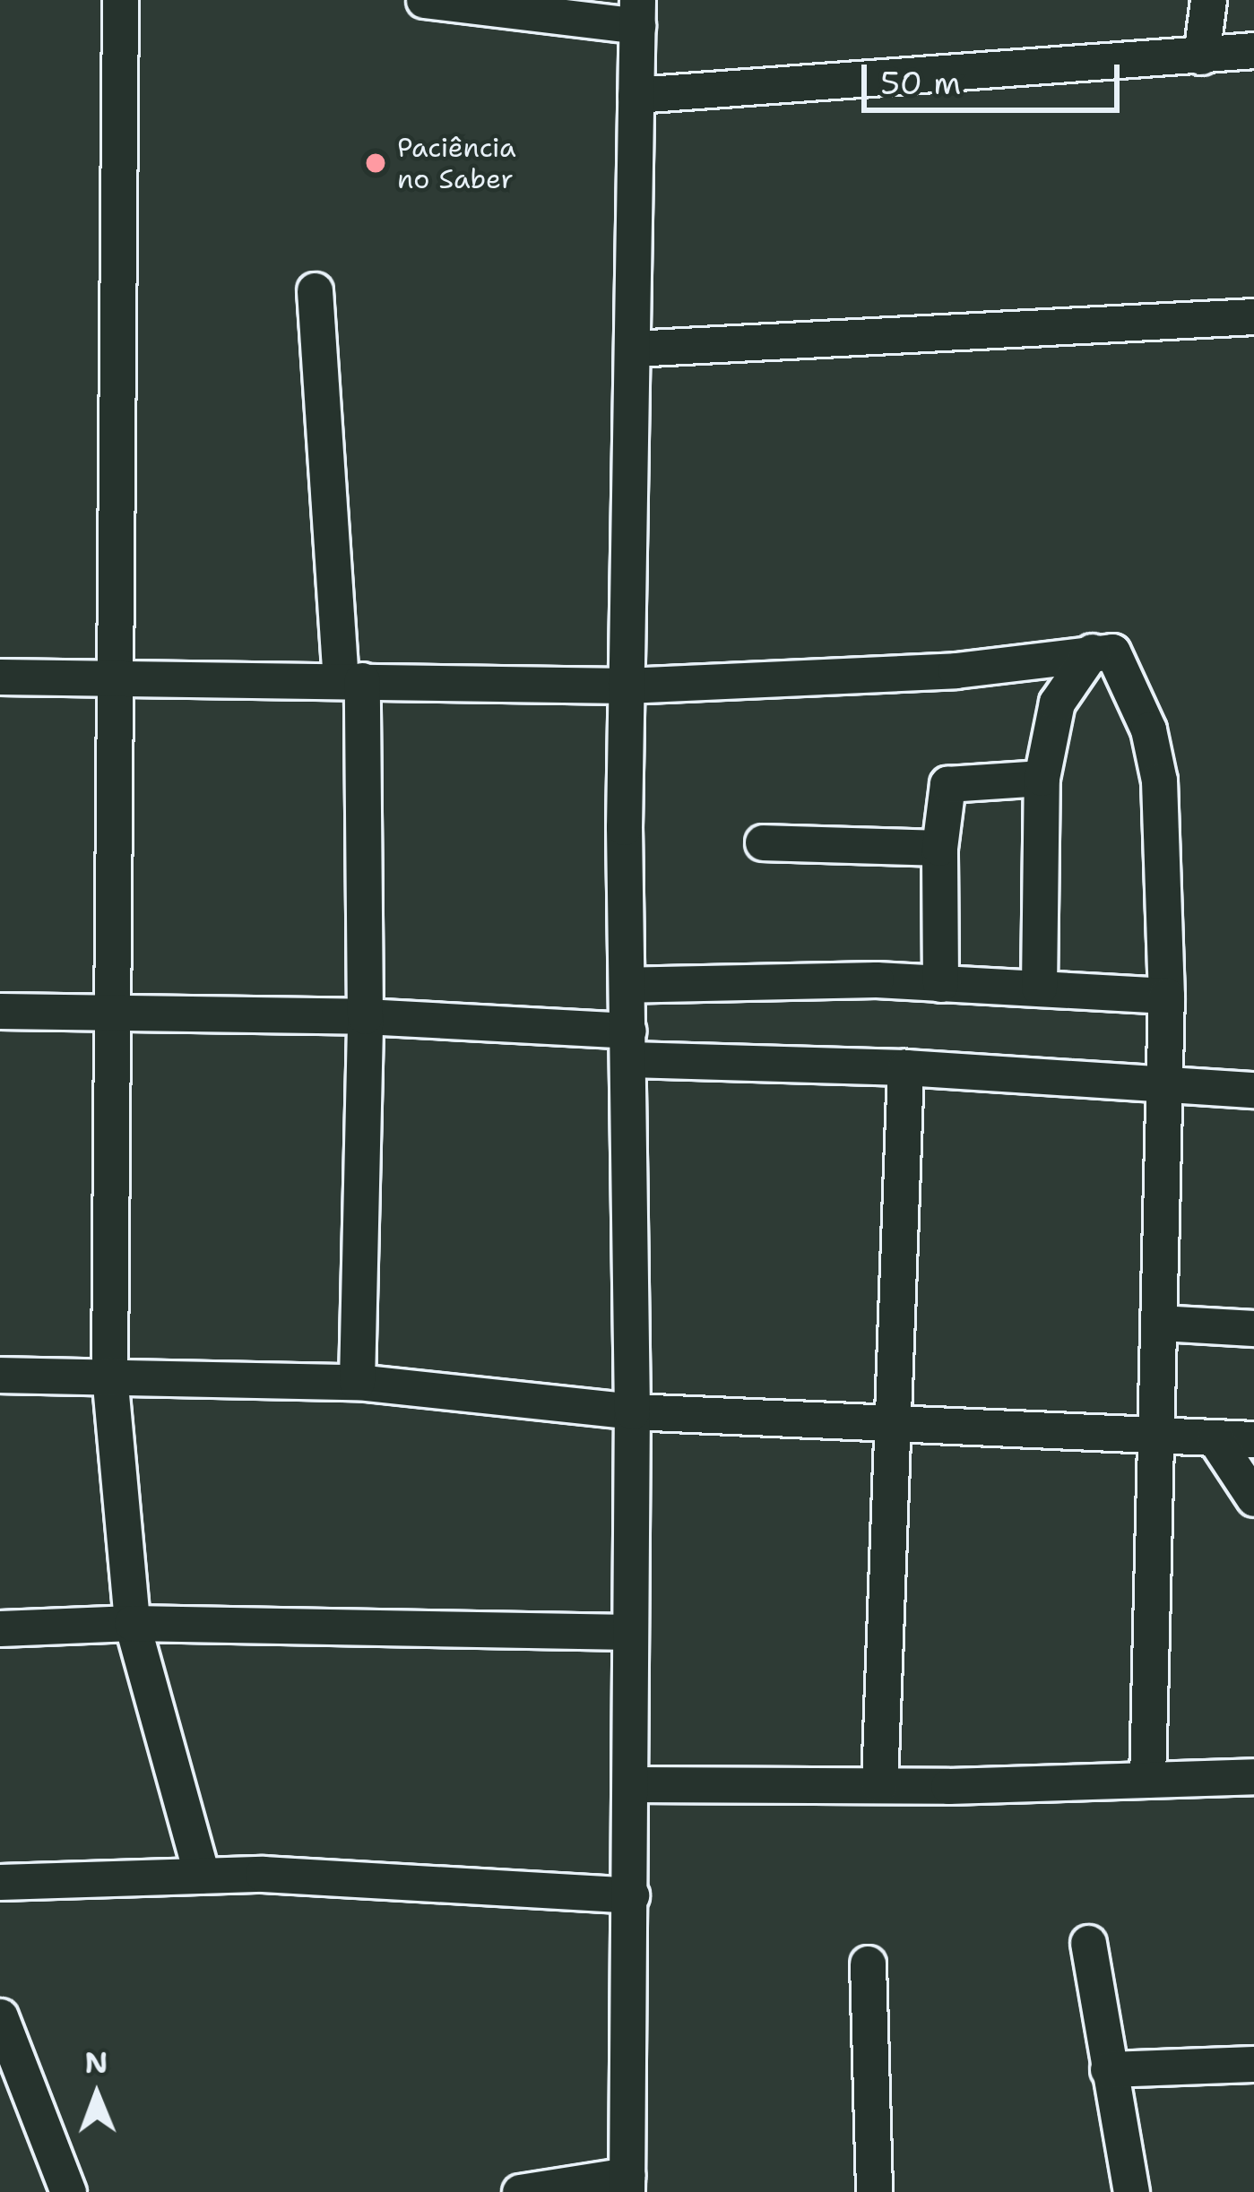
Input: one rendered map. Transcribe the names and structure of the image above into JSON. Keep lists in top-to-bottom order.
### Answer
{
  "places": ["Paciência no Saber"],
  "scale_bar": "50 m",
  "north": "top"
}
